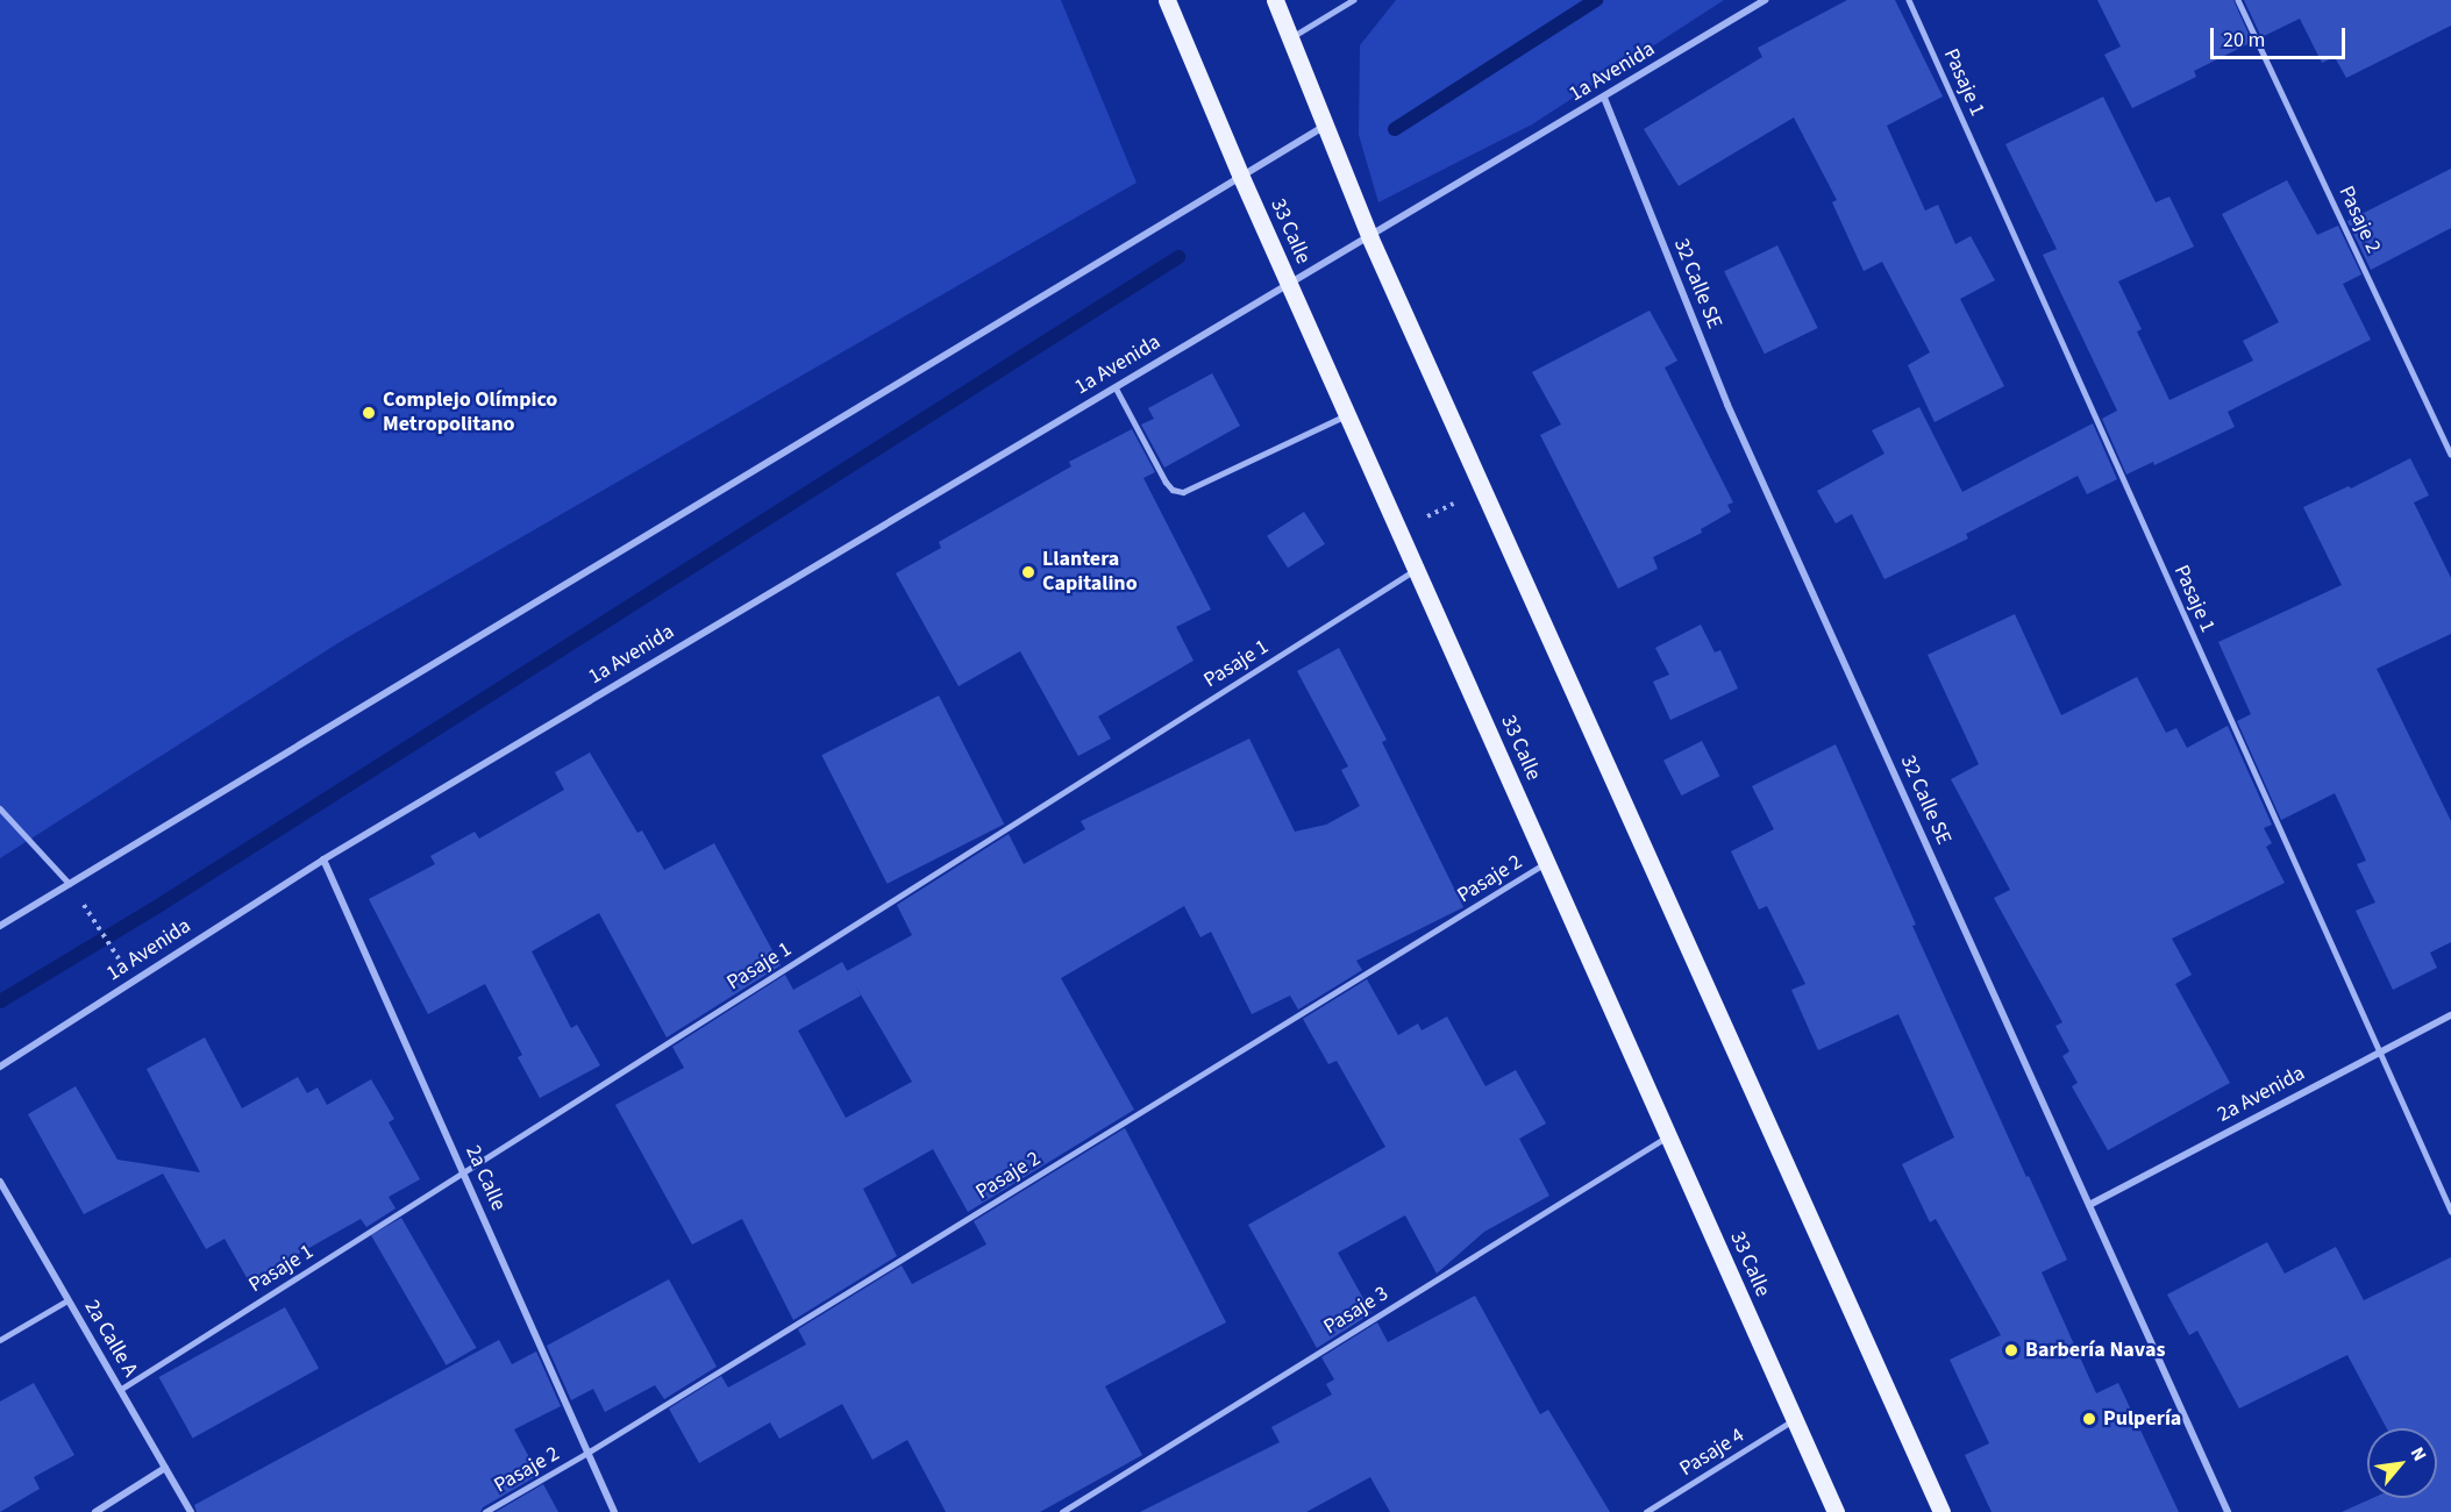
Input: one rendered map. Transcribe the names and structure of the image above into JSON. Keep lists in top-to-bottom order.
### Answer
{
  "streets": {
    "main road": ["33 Calle"],
    "street": [
      "1a Avenida",
      "32 Calle SE",
      "2a Avenida",
      "2a Calle",
      "2a Calle A"
    ],
    "lane": [
      "Pasaje 1",
      "Pasaje 2",
      "Pasaje 3",
      "Pasaje 4"
    ]
  },
  "crossings": [
    ["1a Avenida", "33 Calle"],
    ["1a Avenida", "32 Calle SE"],
    ["1a Avenida", "2a Calle"],
    ["Pasaje 1", "33 Calle"],
    ["Pasaje 1", "2a Avenida"],
    ["Pasaje 1", "2a Calle"],
    ["Pasaje 1", "2a Calle A"],
    ["Pasaje 2", "33 Calle"],
    ["Pasaje 2", "2a Calle"],
    ["33 Calle", "Pasaje 3"],
    ["33 Calle", "Pasaje 4"],
    ["32 Calle SE", "2a Avenida"]
  ],
  "places": [
    "Complejo Olímpico Metropolitano",
    "Llantera Capitalino",
    "Barbería Navas",
    "Pulpería"
  ],
  "scale_bar": "20 m",
  "north": "top right"
}
